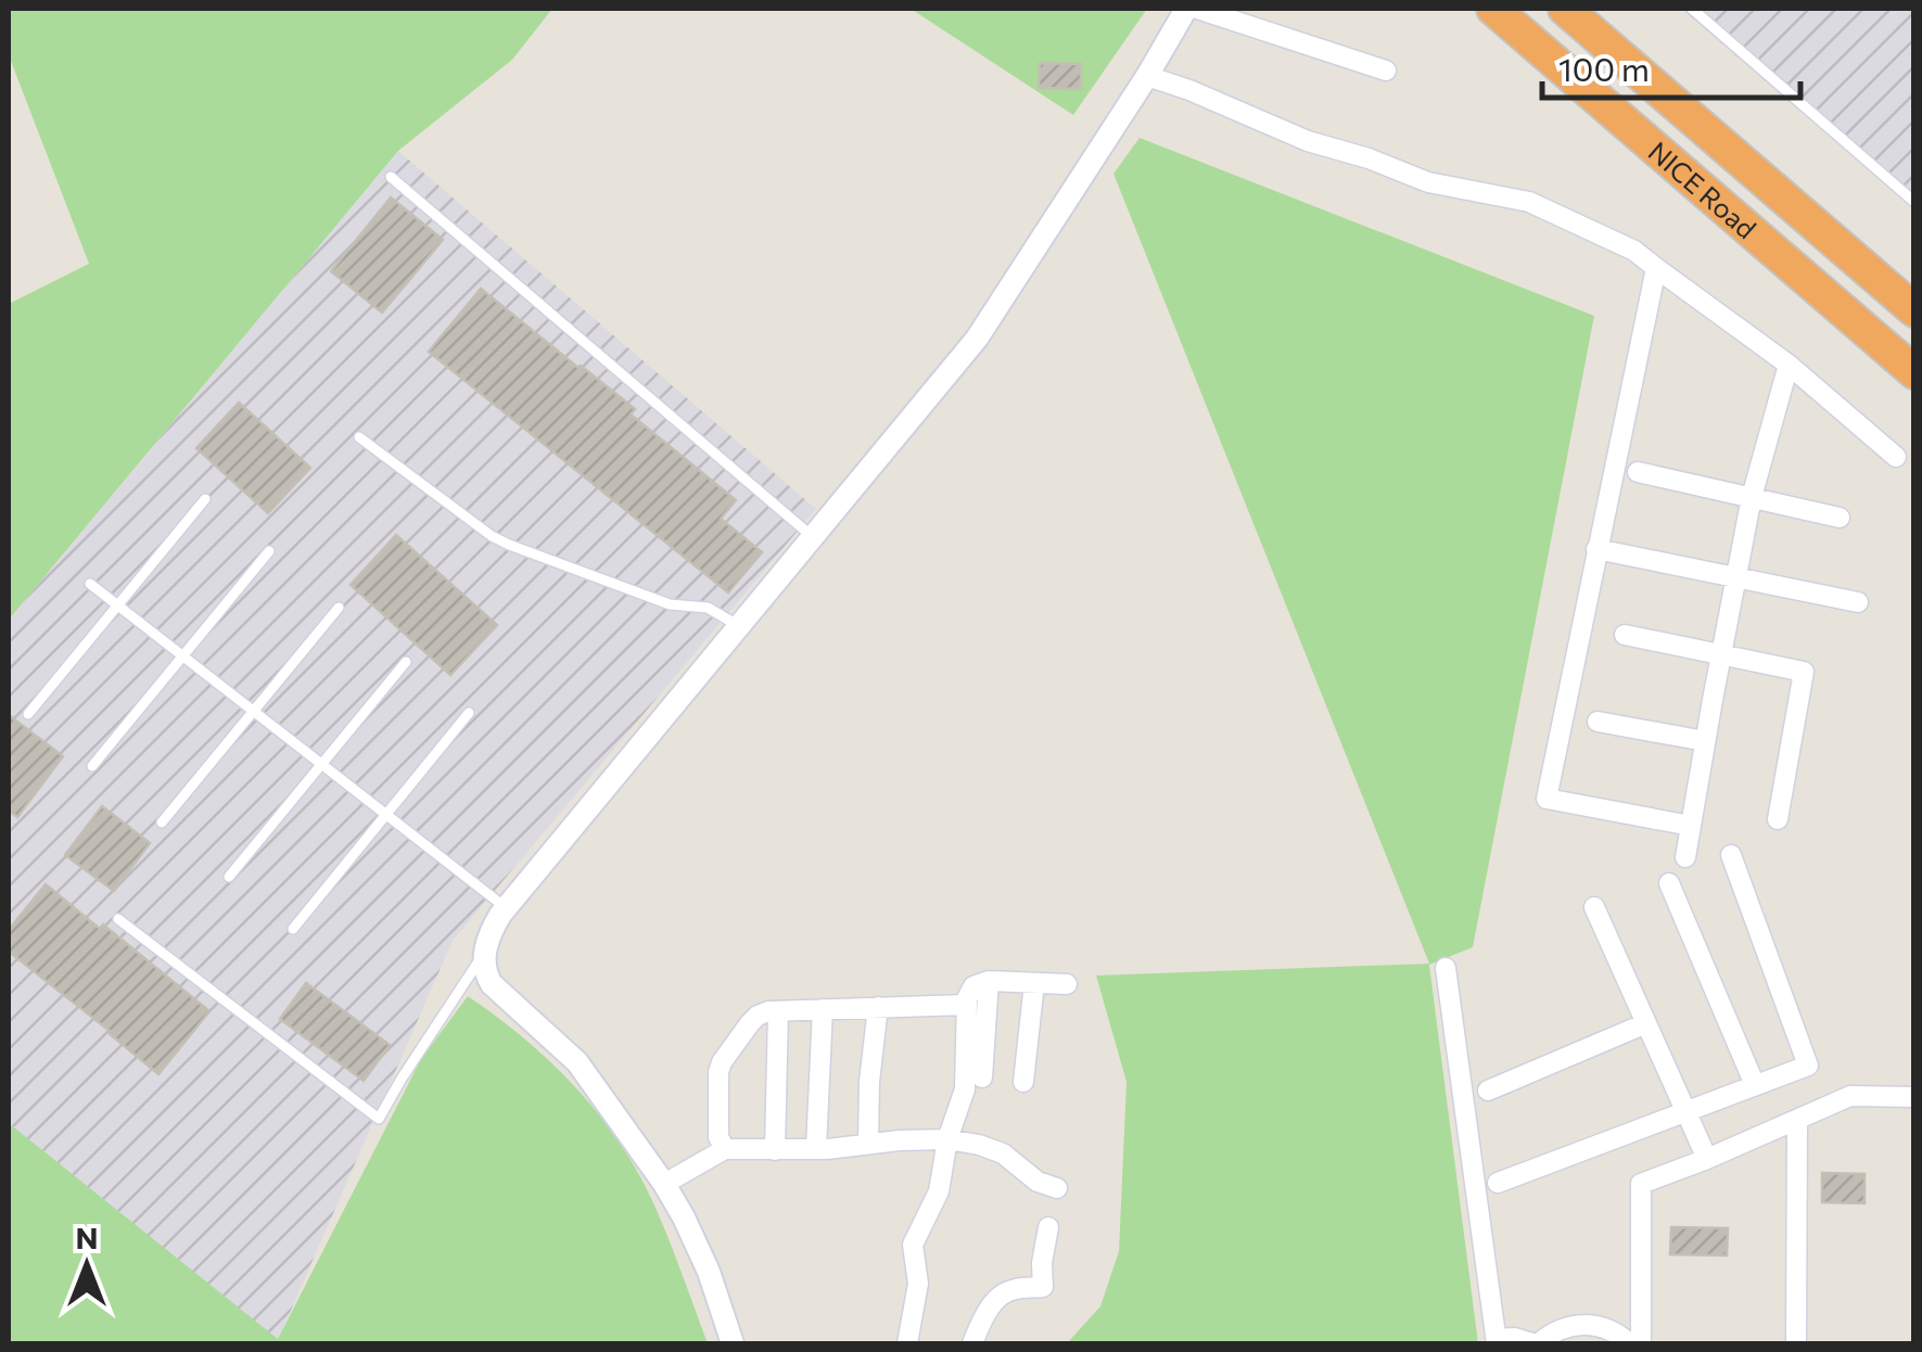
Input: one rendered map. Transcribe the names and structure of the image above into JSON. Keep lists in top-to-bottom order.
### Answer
{
  "streets": {
    "highway": ["NICE Road"]
  },
  "scale_bar": "100 m",
  "north": "top"
}
